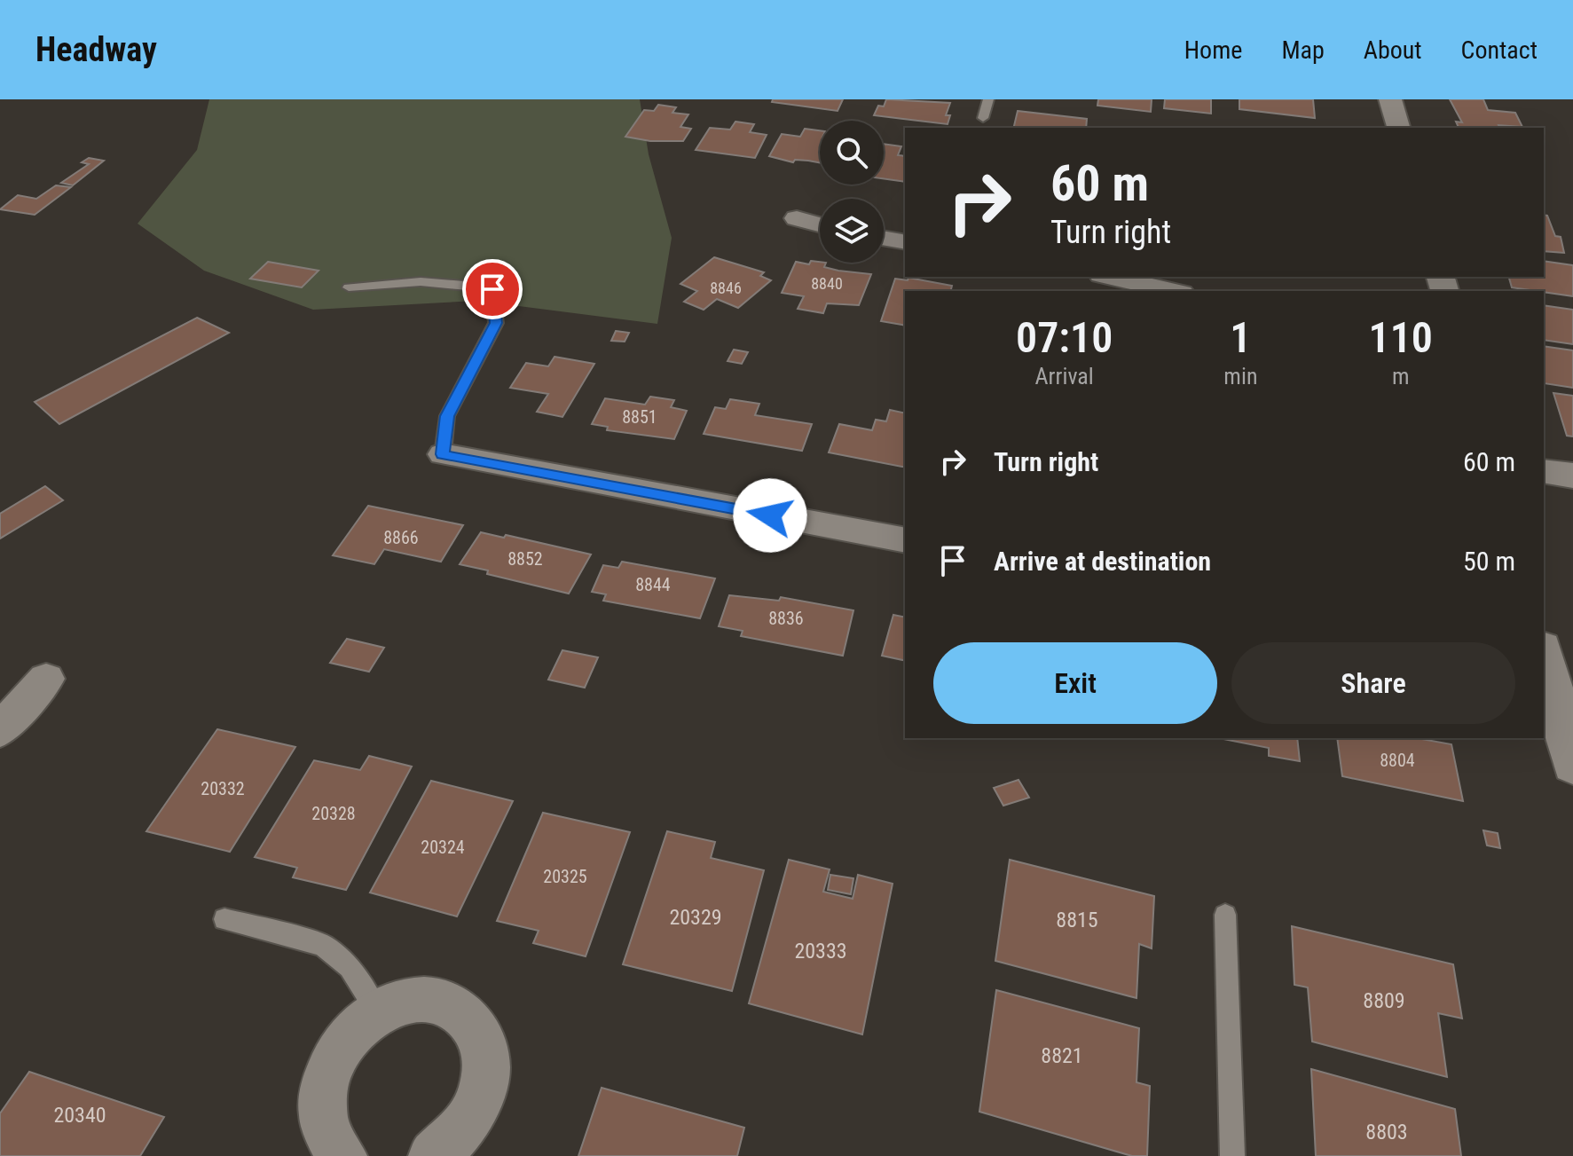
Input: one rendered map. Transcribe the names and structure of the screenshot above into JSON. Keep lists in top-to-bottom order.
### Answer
{
  "house_numbers": [
    "8840",
    "8846",
    "8851",
    "8866",
    "8852",
    "8844",
    "8836",
    "8804",
    "20332",
    "20328",
    "20324",
    "20325",
    "20329",
    "8815",
    "20333",
    "8809",
    "8821",
    "20340",
    "8803"
  ],
  "page": {
    "header": "Headway",
    "nav": [
      "Home",
      "Map",
      "About",
      "Contact"
    ],
    "turn": ["60 m", "Turn right"],
    "eta": [
      "07:10",
      "Arrival",
      "1",
      "min",
      "110",
      "m"
    ],
    "list": [
      {
        "name": "Turn right",
        "value": "60 m"
      },
      {
        "name": "Arrive at destination",
        "value": "50 m"
      }
    ],
    "buttons": ["Exit", "Share"]
  }
}
